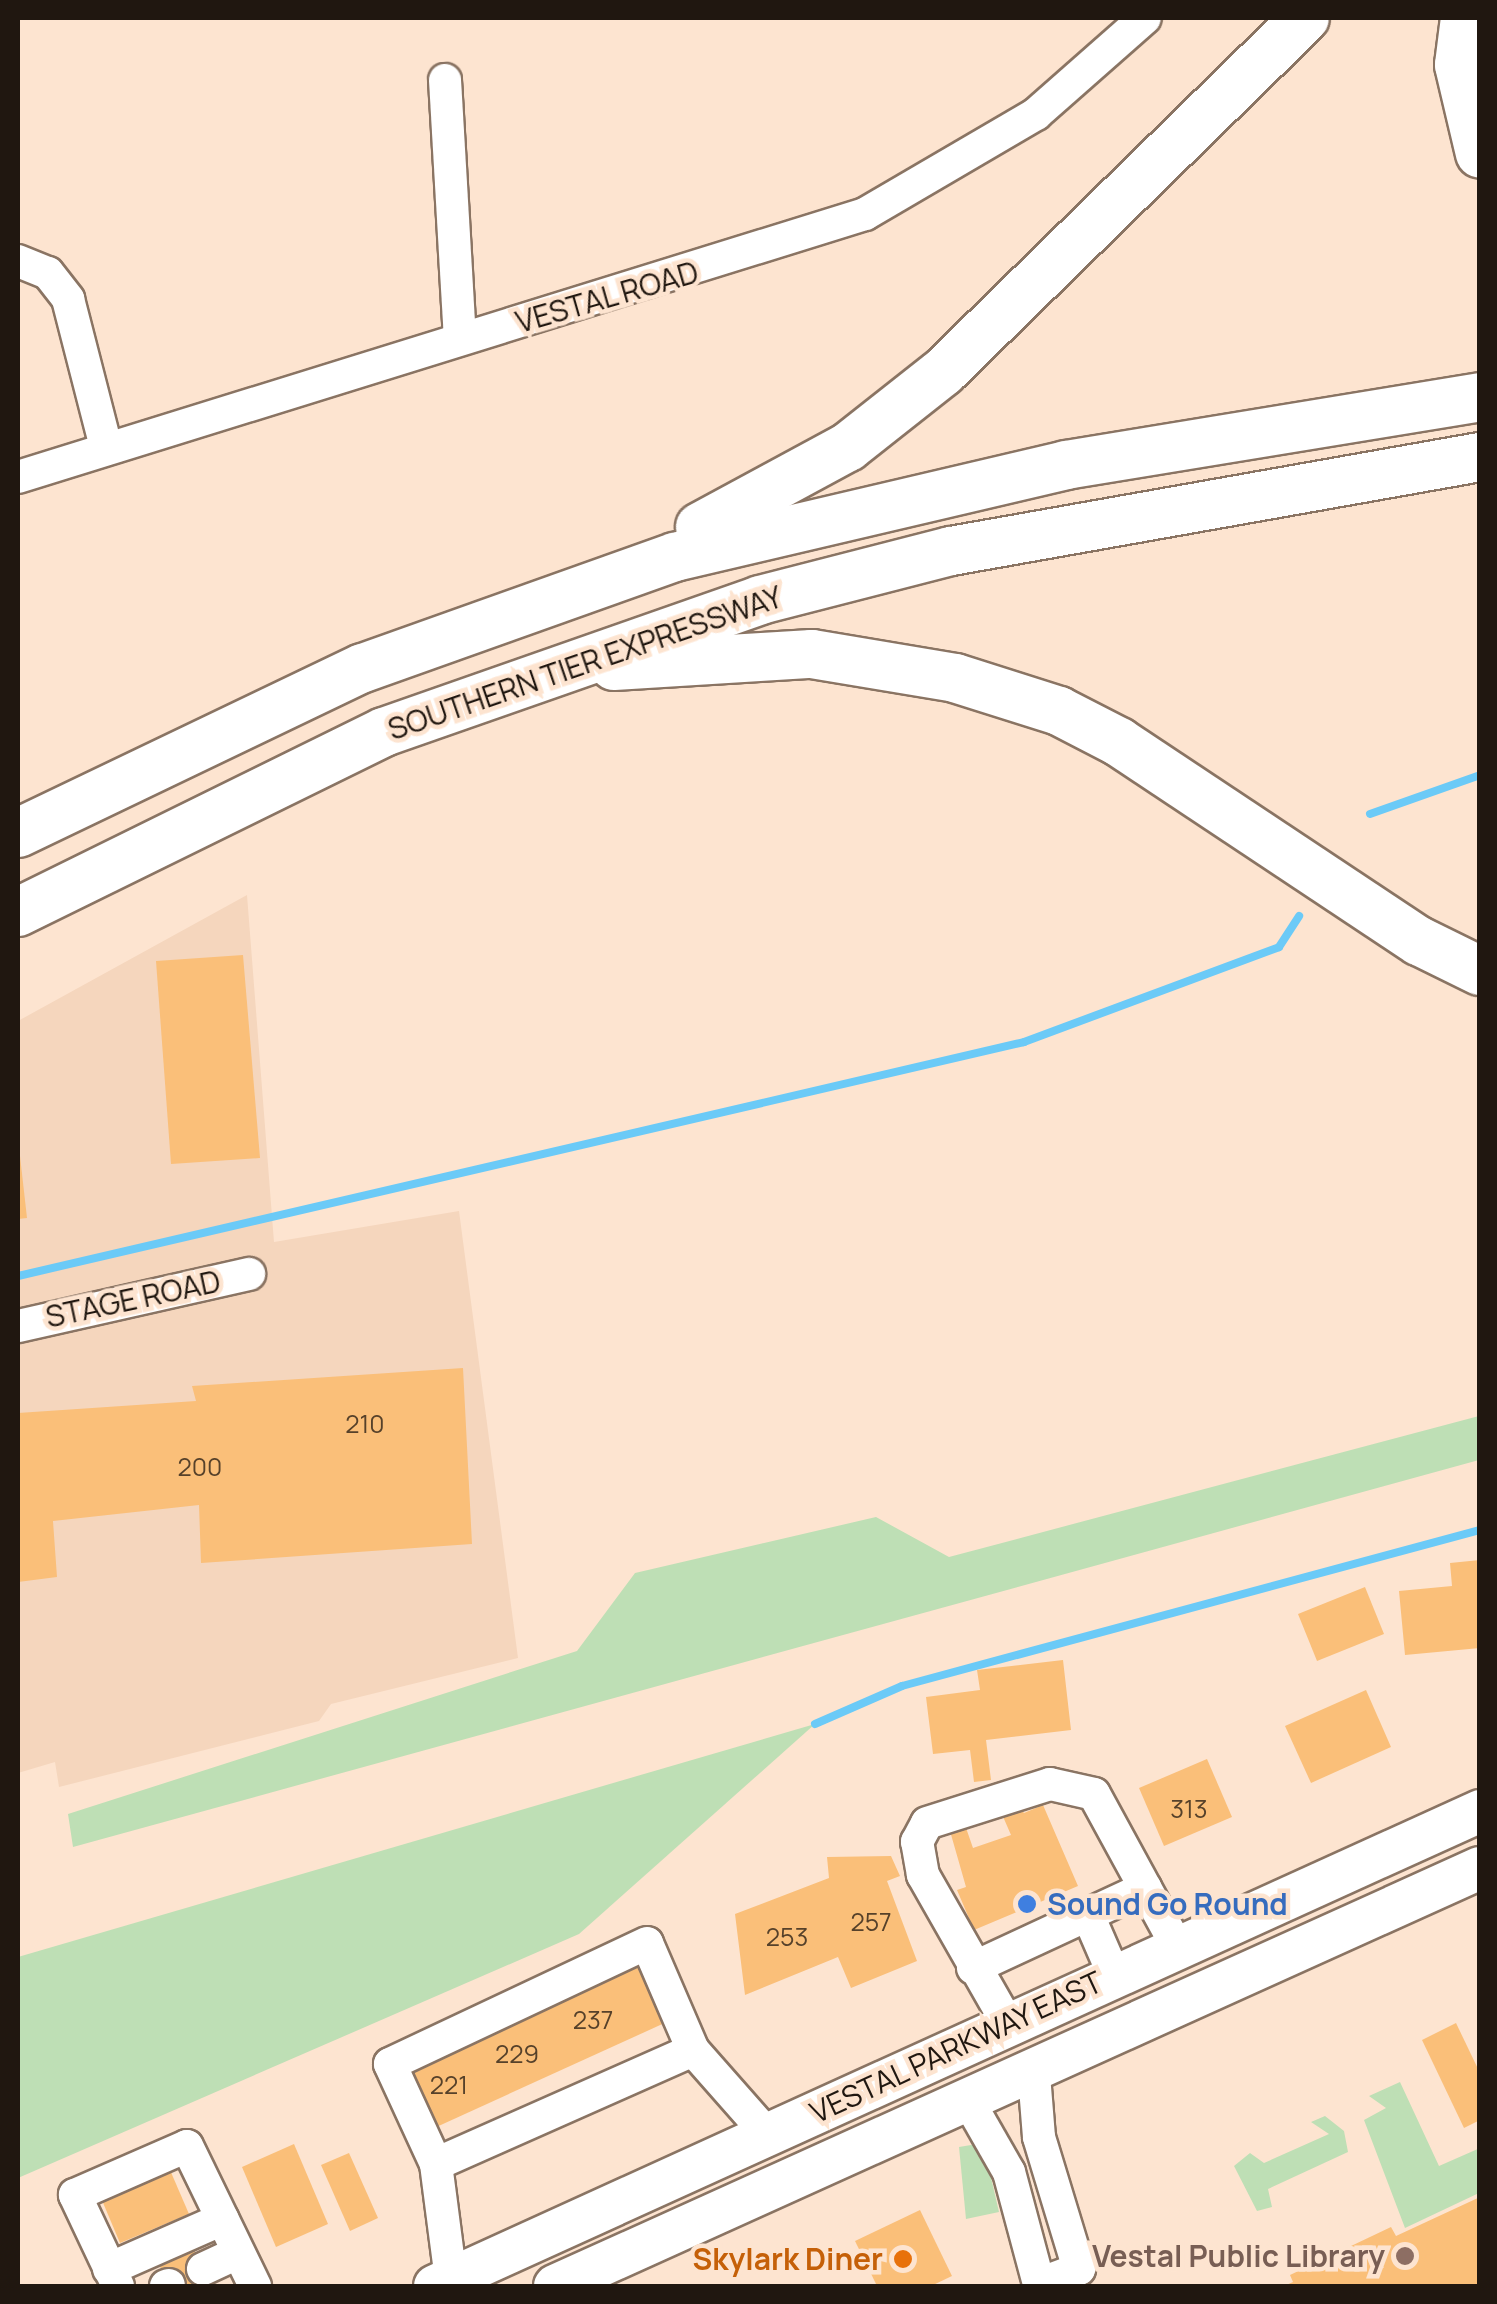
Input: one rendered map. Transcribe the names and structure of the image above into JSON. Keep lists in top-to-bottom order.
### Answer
{
  "streets": {
    "highway": ["SOUTHERN TIER EXPRESSWAY"],
    "main road": ["VESTAL PARKWAY EAST"],
    "street": ["VESTAL ROAD", "STAGE ROAD"]
  },
  "places": ["Sound Go Round", "Vestal Public Library", "Skylark Diner"],
  "house_numbers": [
    "210",
    "200",
    "313",
    "257",
    "253",
    "237",
    "229",
    "221"
  ]
}
